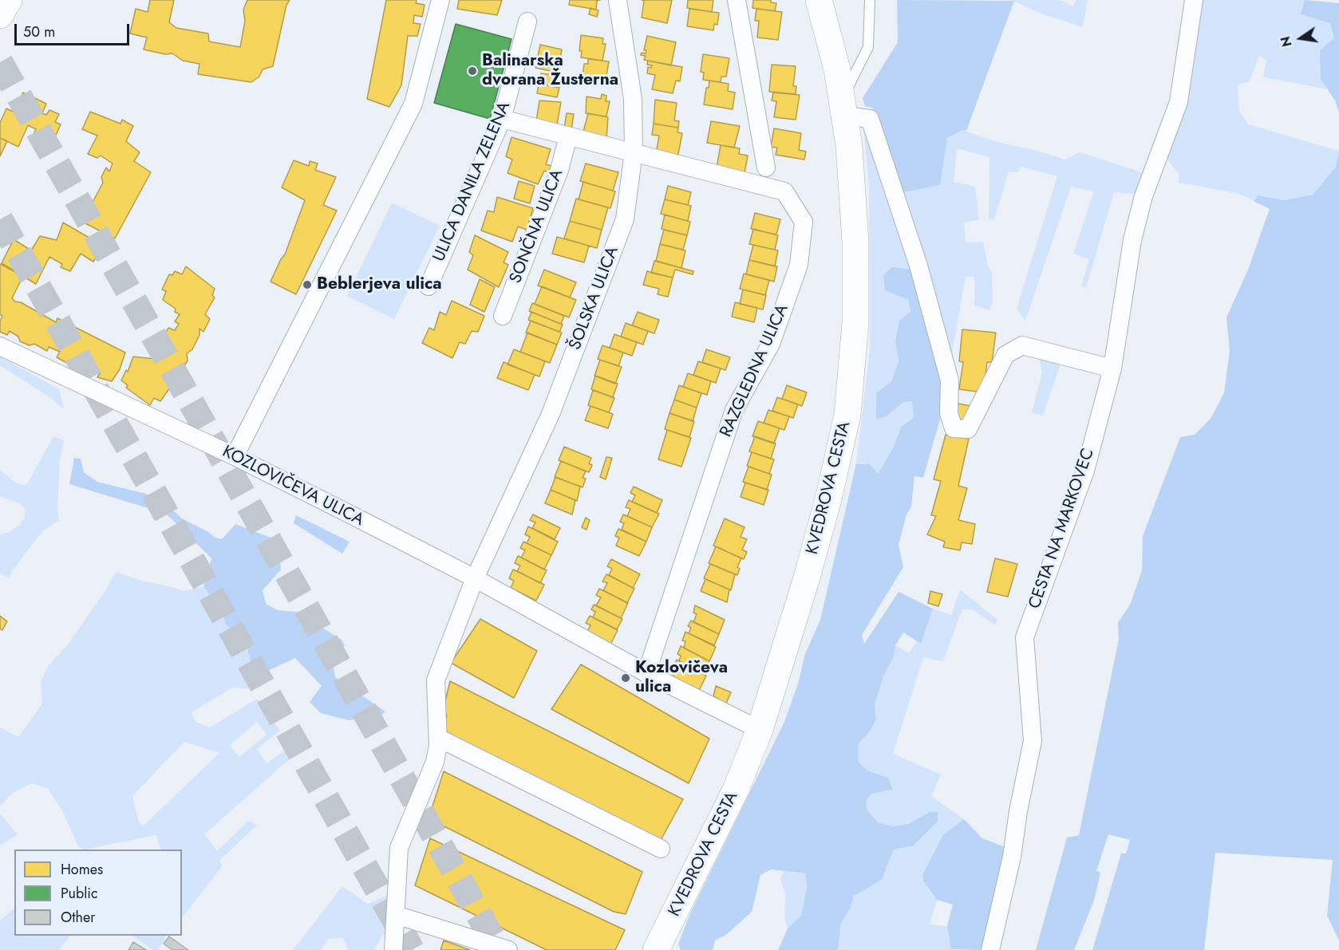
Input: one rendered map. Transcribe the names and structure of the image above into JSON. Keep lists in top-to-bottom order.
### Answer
{
  "streets": {
    "street": [
      "ULICA DANILA ZELENA",
      "SONČNA ULICA",
      "ŠOLSKA ULICA",
      "RAZGLEDNA ULICA",
      "KOZLOVIČEVA ULICA",
      "KVEDROVA CESTA",
      "CESTA NA MARKOVEC"
    ]
  },
  "crossings": [
    ["ULICA DANILA ZELENA", "RAZGLEDNA ULICA"],
    ["SONČNA ULICA", "RAZGLEDNA ULICA"],
    ["ŠOLSKA ULICA", "RAZGLEDNA ULICA"],
    ["ŠOLSKA ULICA", "KOZLOVIČEVA ULICA"],
    ["RAZGLEDNA ULICA", "KOZLOVIČEVA ULICA"],
    ["KOZLOVIČEVA ULICA", "KVEDROVA CESTA"]
  ],
  "places": ["Balinarska dvorana Žusterna", "Beblerjeva ulica", "Kozlovičeva ulica"],
  "legend": ["Homes", "Public", "Other"],
  "scale_bar": "50 m",
  "north": "left"
}
